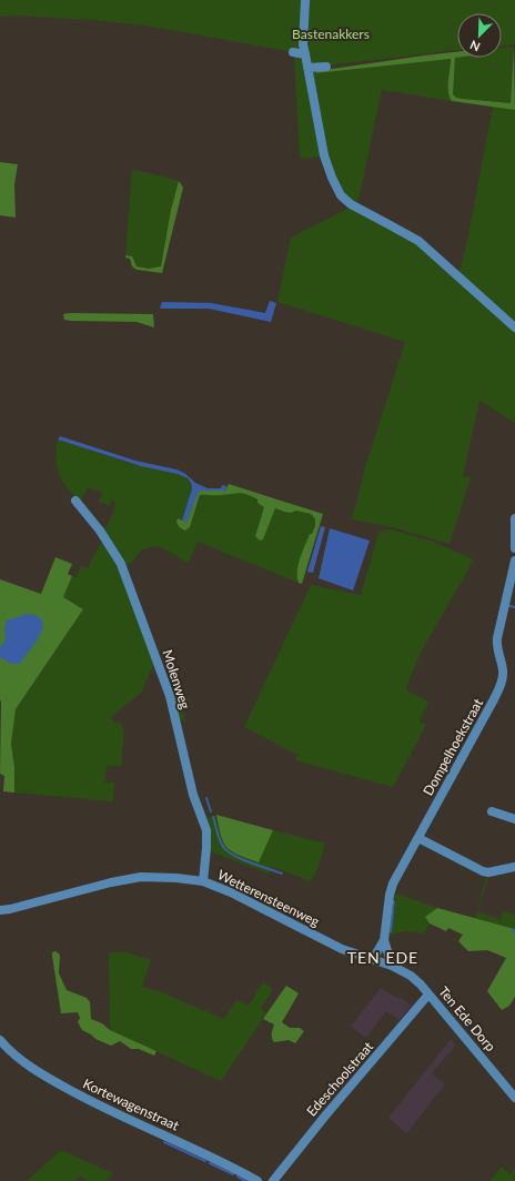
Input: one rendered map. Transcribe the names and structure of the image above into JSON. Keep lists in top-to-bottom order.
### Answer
{
  "streets": {
    "street": [
      "Molenweg",
      "Dompelhoekstraat",
      "Wetterensteenweg",
      "Ten Ede Dorp",
      "Edeschoolstraat",
      "Kortewagenstraat"
    ]
  },
  "crossings": [
    ["Molenweg", "Wetterensteenweg"],
    ["Dompelhoekstraat", "Wetterensteenweg"],
    ["Dompelhoekstraat", "Ten Ede Dorp"],
    ["Wetterensteenweg", "Ten Ede Dorp"],
    ["Ten Ede Dorp", "Edeschoolstraat"]
  ],
  "districts": ["TEN EDE"],
  "parks": ["Bastenakkers"],
  "north": "bottom left"
}
